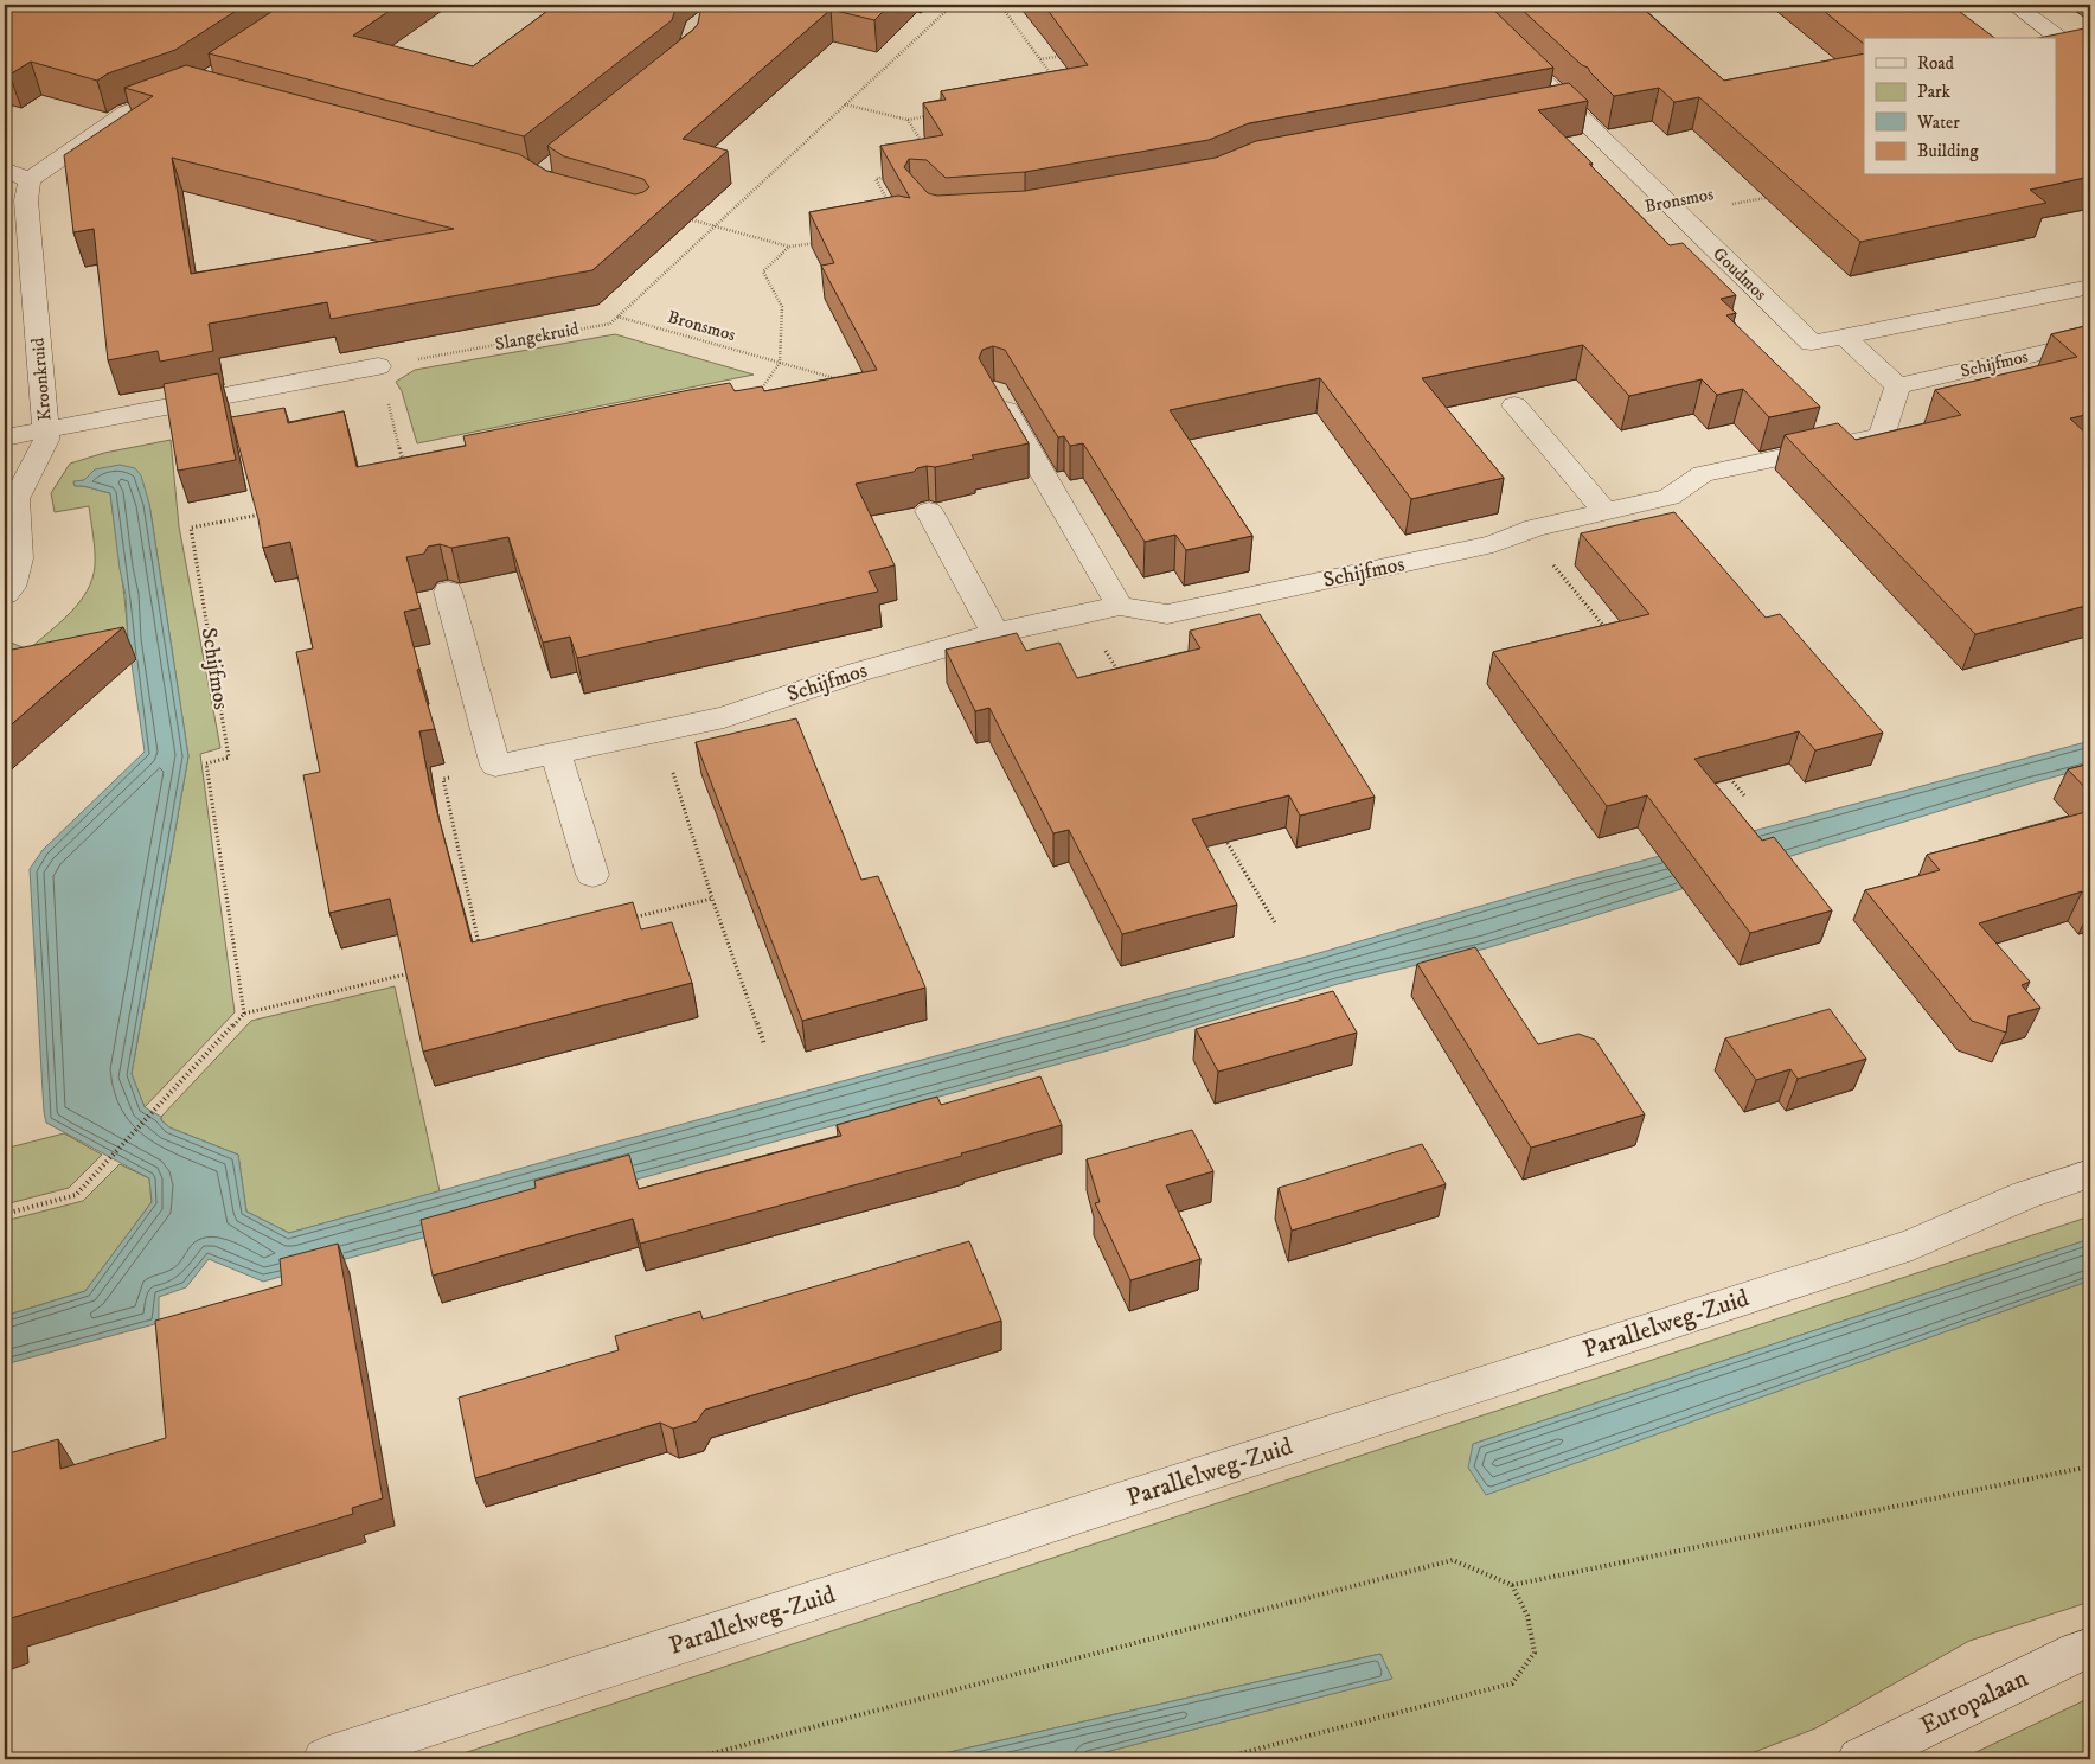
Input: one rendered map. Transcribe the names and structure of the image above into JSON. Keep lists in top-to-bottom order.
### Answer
{
  "streets": {
    "street": [
      "Goudmos",
      "Schijfmos",
      "Kroonkruid",
      "Parallelweg-Zuid",
      "Europalaan"
    ],
    "path": ["Bronsmos", "Slangekruid"]
  },
  "crossings": [
    ["Bronsmos", "Goudmos"],
    ["Bronsmos", "Slangekruid"]
  ],
  "legend": [
    "Road",
    "Park",
    "Water",
    "Building"
  ]
}
